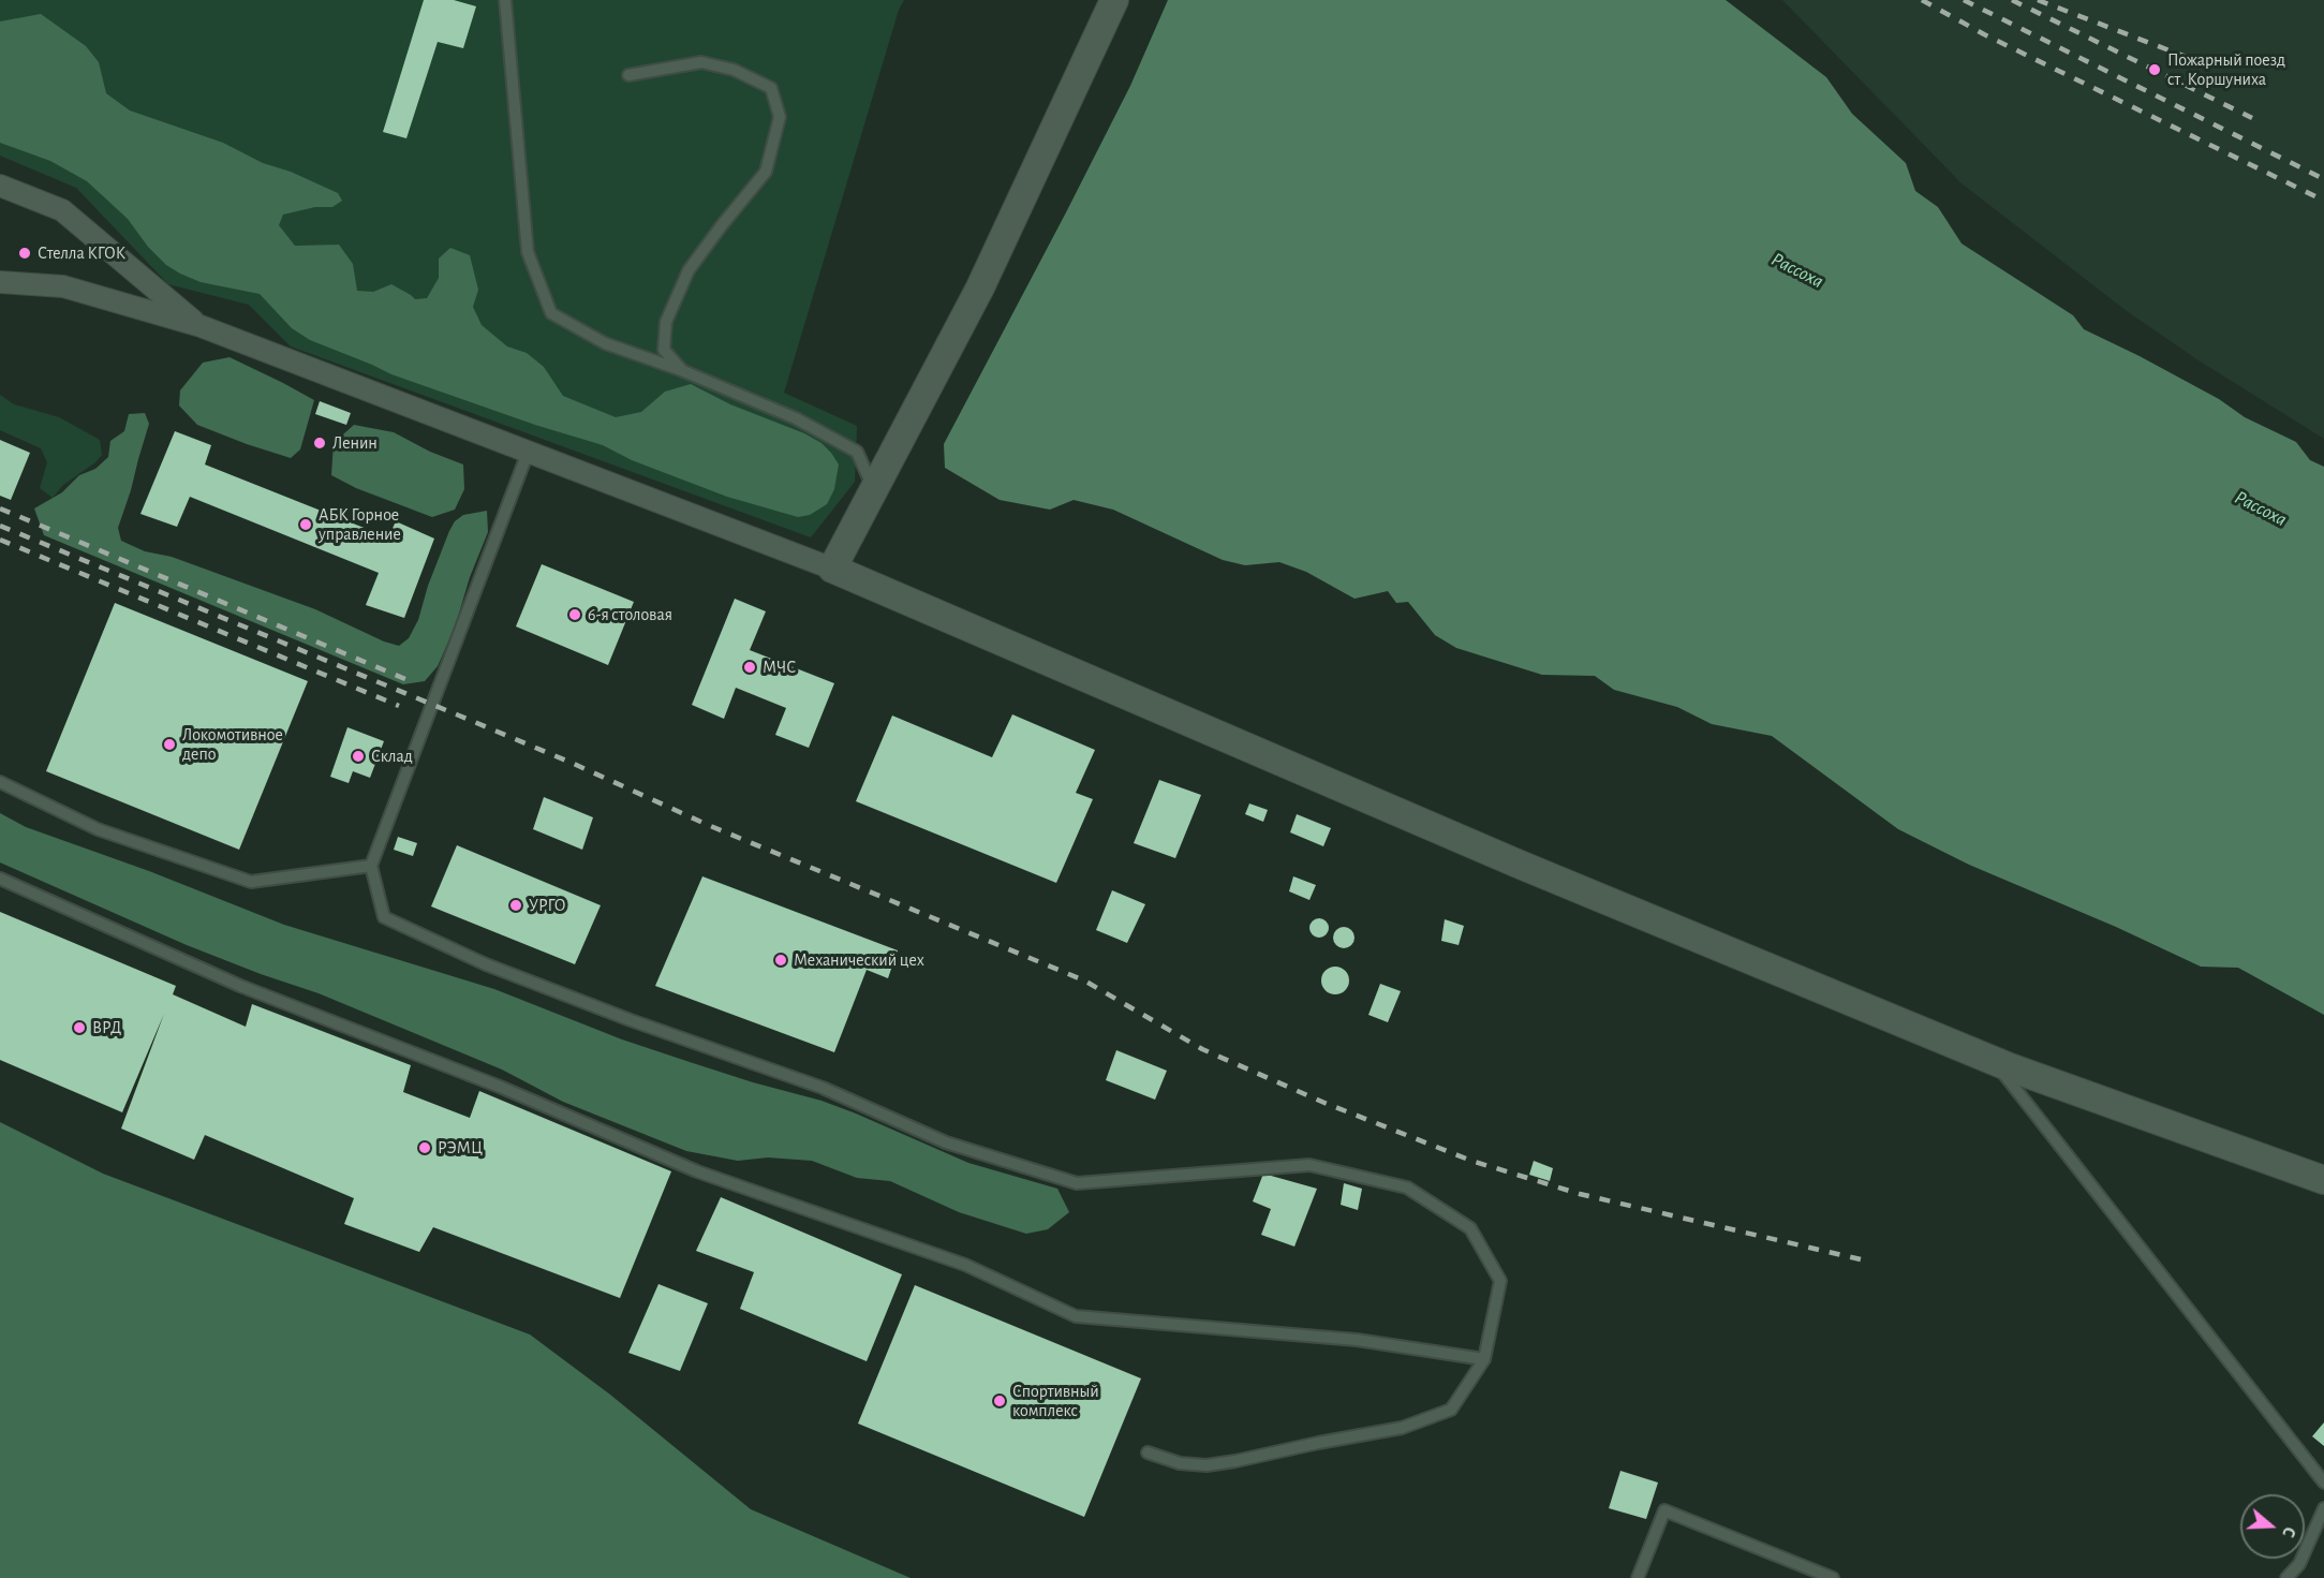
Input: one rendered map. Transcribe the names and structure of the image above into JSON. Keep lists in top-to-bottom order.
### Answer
{
  "water": ["Рассоха"],
  "places": [
    "Пожарный поезд ст. Коршуниха",
    "Стелла КГОК",
    "Ленин",
    "АБК Горное управление",
    "6-я столовая",
    "МЧС",
    "Локомотивное депо",
    "Склад",
    "УРГО",
    "Механический цех",
    "ВРД",
    "РЭМЦ",
    "Спортивный комплекс"
  ],
  "north": "right"
}
